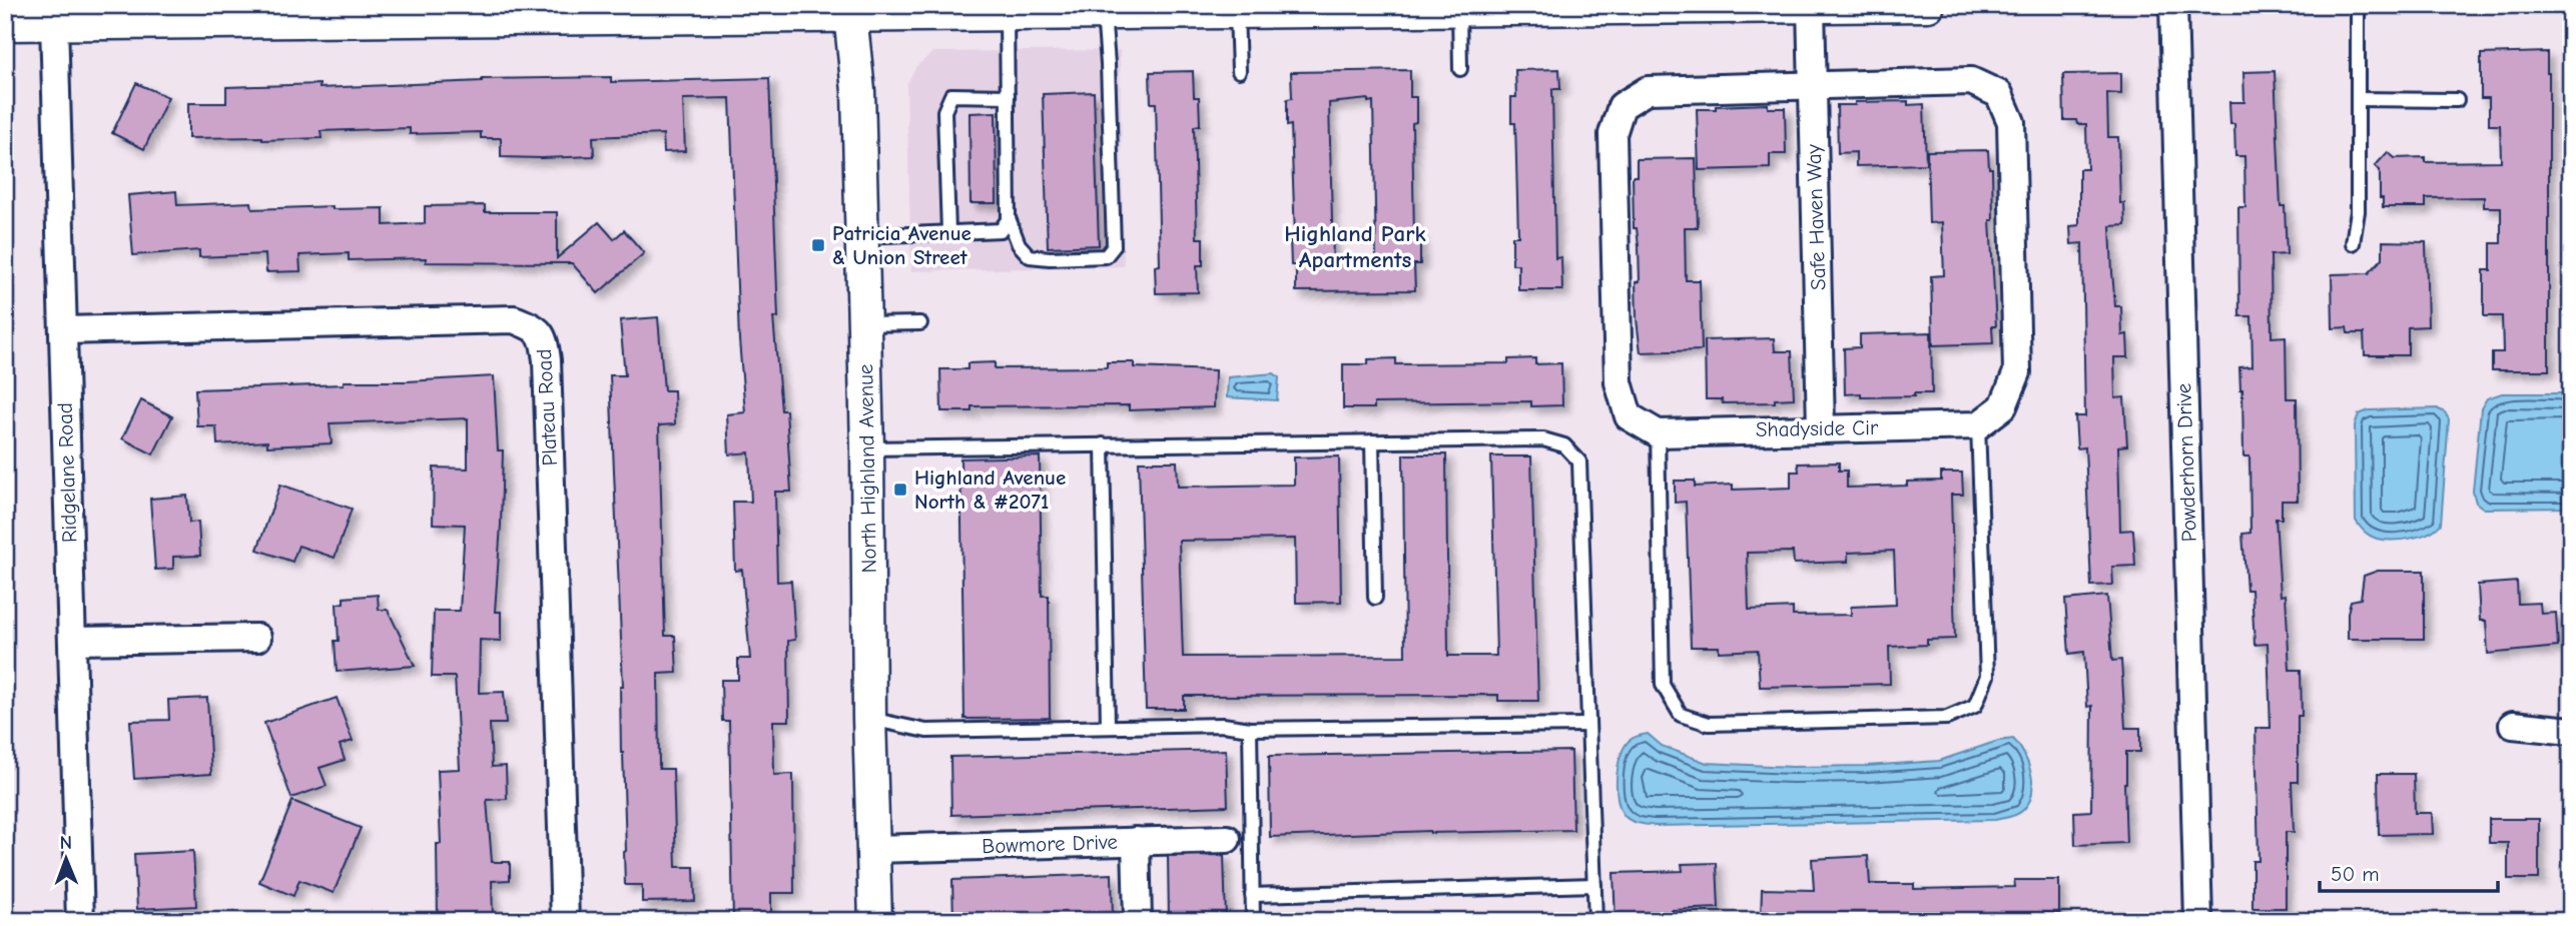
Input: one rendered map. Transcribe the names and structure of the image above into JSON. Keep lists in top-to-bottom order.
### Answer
{
  "streets": {
    "street": [
      "Safe Haven Way",
      "Plateau Road",
      "Shadyside Cir",
      "Powderhorn Drive",
      "North Highland Avenue",
      "Ridgelane Road",
      "Bowmore Drive"
    ]
  },
  "crossings": [
    ["Safe Haven Way", "Shadyside Cir"],
    ["Plateau Road", "Ridgelane Road"],
    ["North Highland Avenue", "Bowmore Drive"]
  ],
  "districts": ["Highland Park Apartments"],
  "places": {
    "transit": ["Patricia Avenue & Union Street", "Highland Avenue North & #2071"]
  },
  "scale_bar": "50 m",
  "north": "top"
}
